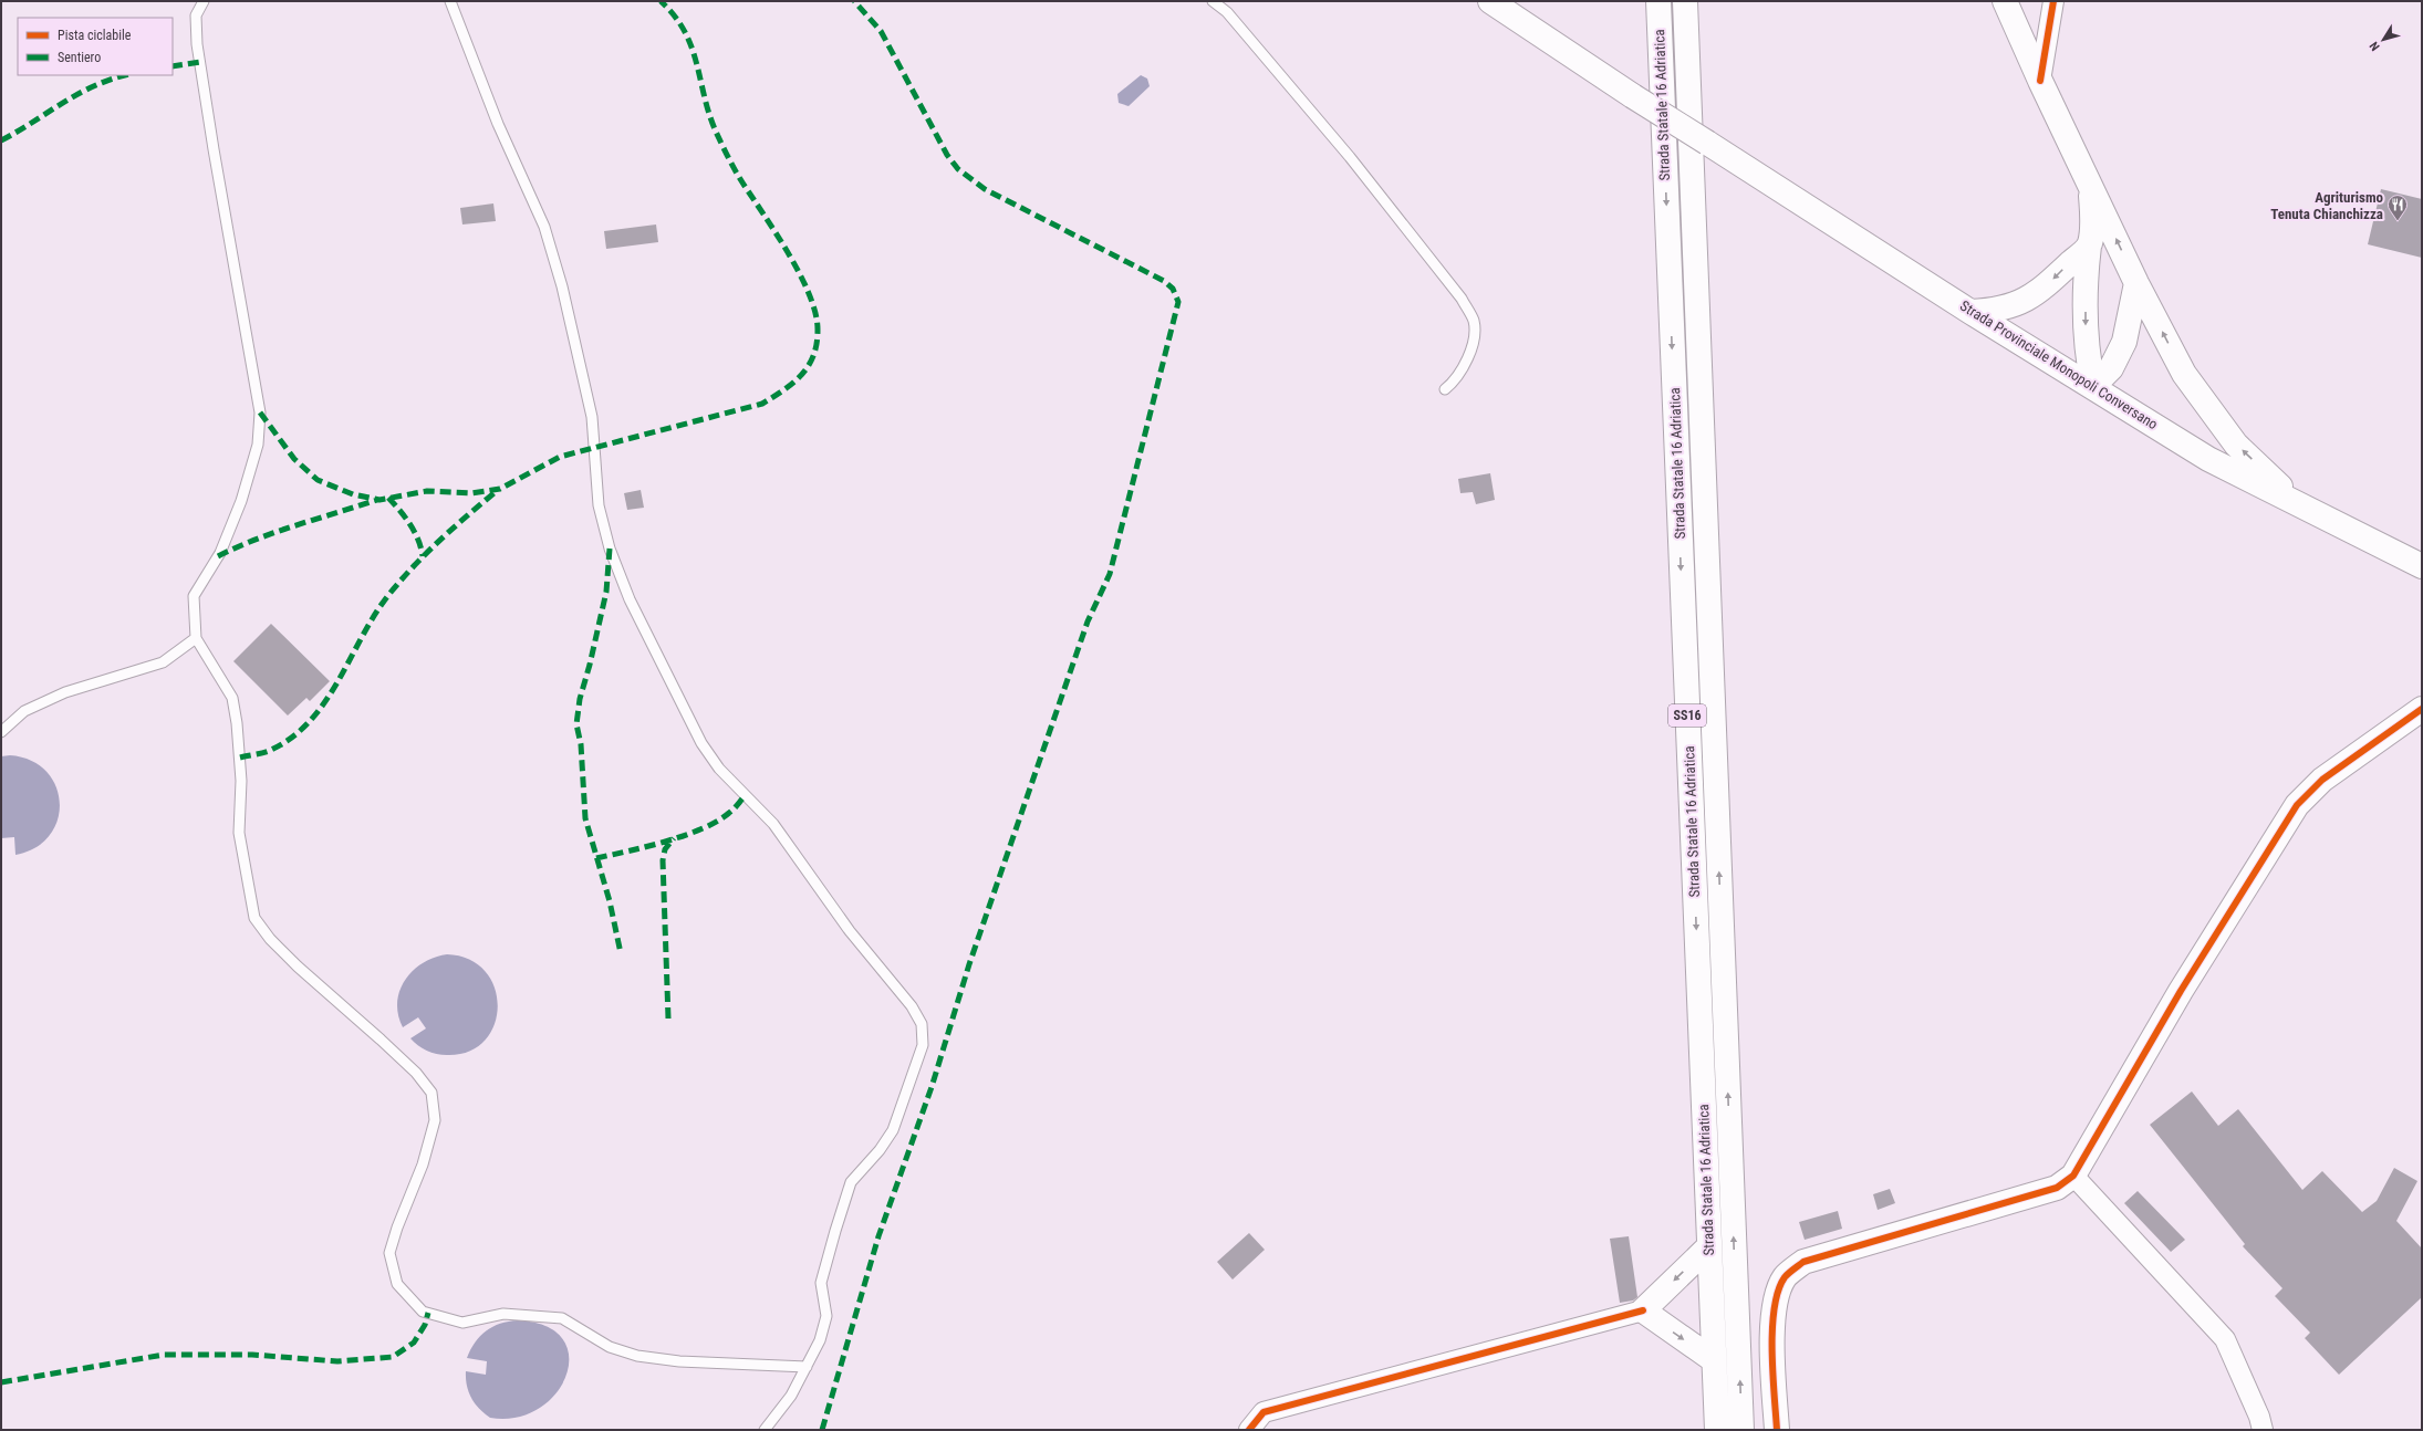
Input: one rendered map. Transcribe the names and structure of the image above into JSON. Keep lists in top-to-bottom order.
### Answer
{
  "streets": {
    "main road": ["Strada Statale 16 Adriatica", "Strada Provinciale Monopoli Conversano", "SS16"]
  },
  "places": {
    "restaurant": ["Agriturismo Tenuta Chianchizza"]
  },
  "legend": ["Pista ciclabile", "Sentiero"],
  "north": "bottom left"
}
